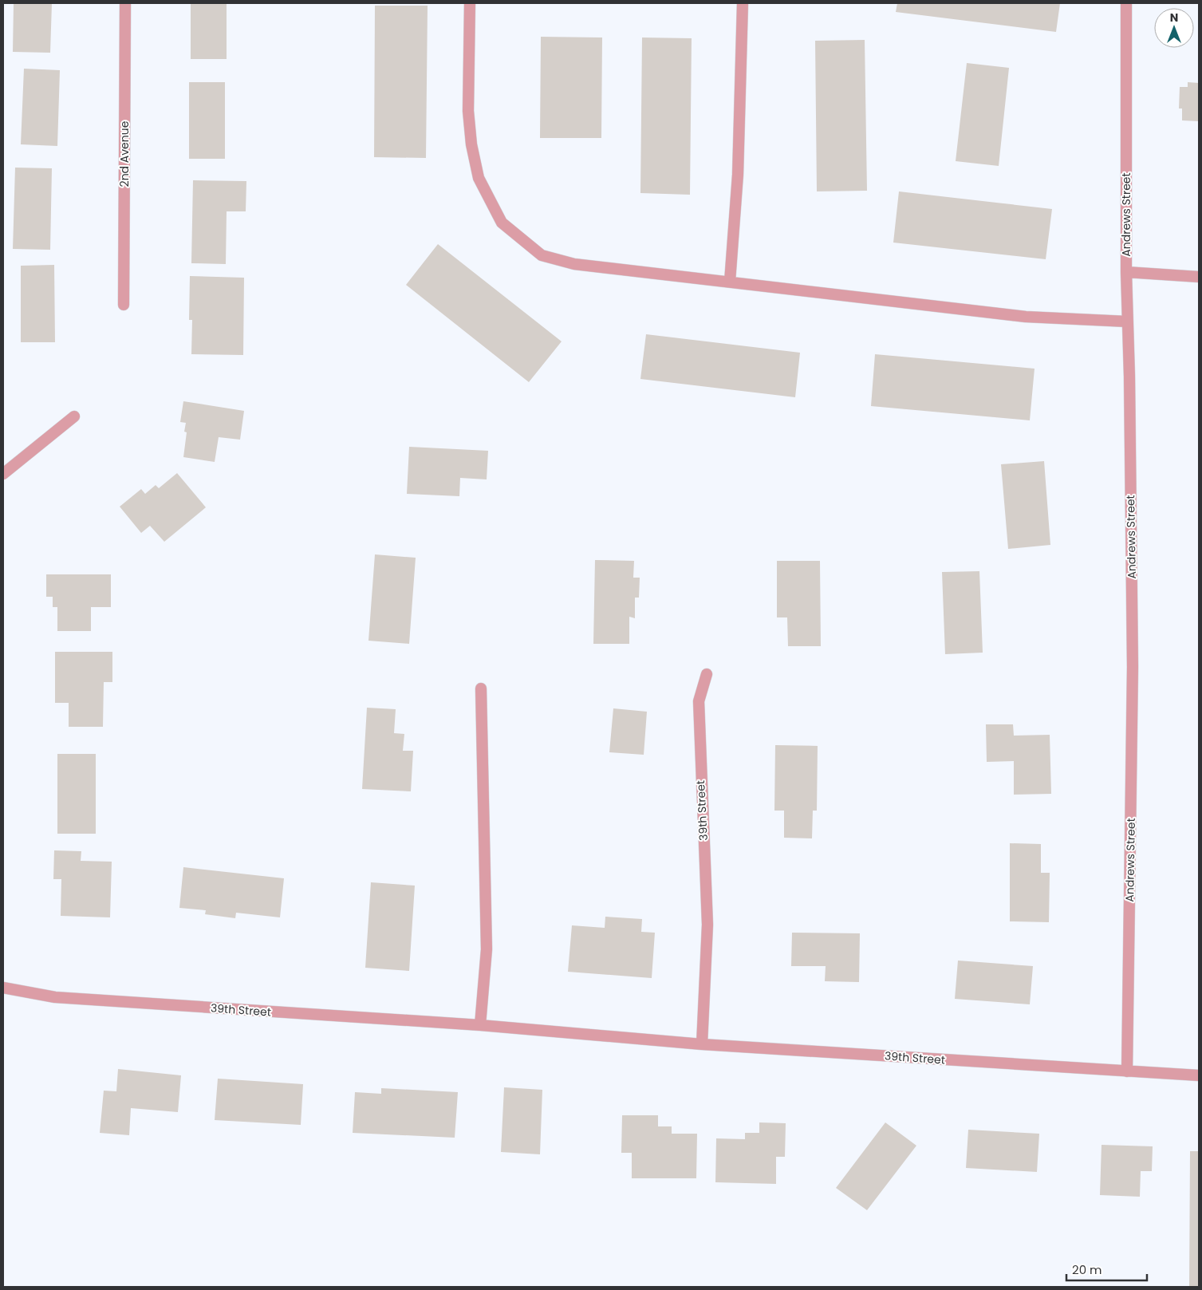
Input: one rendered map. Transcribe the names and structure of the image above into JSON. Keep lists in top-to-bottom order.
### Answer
{
  "streets": {
    "street": ["2nd Avenue", "Andrews Street", "39th Street"]
  },
  "crossings": [
    ["Andrews Street", "39th Street"]
  ],
  "scale_bar": "20 m",
  "north": "top"
}
